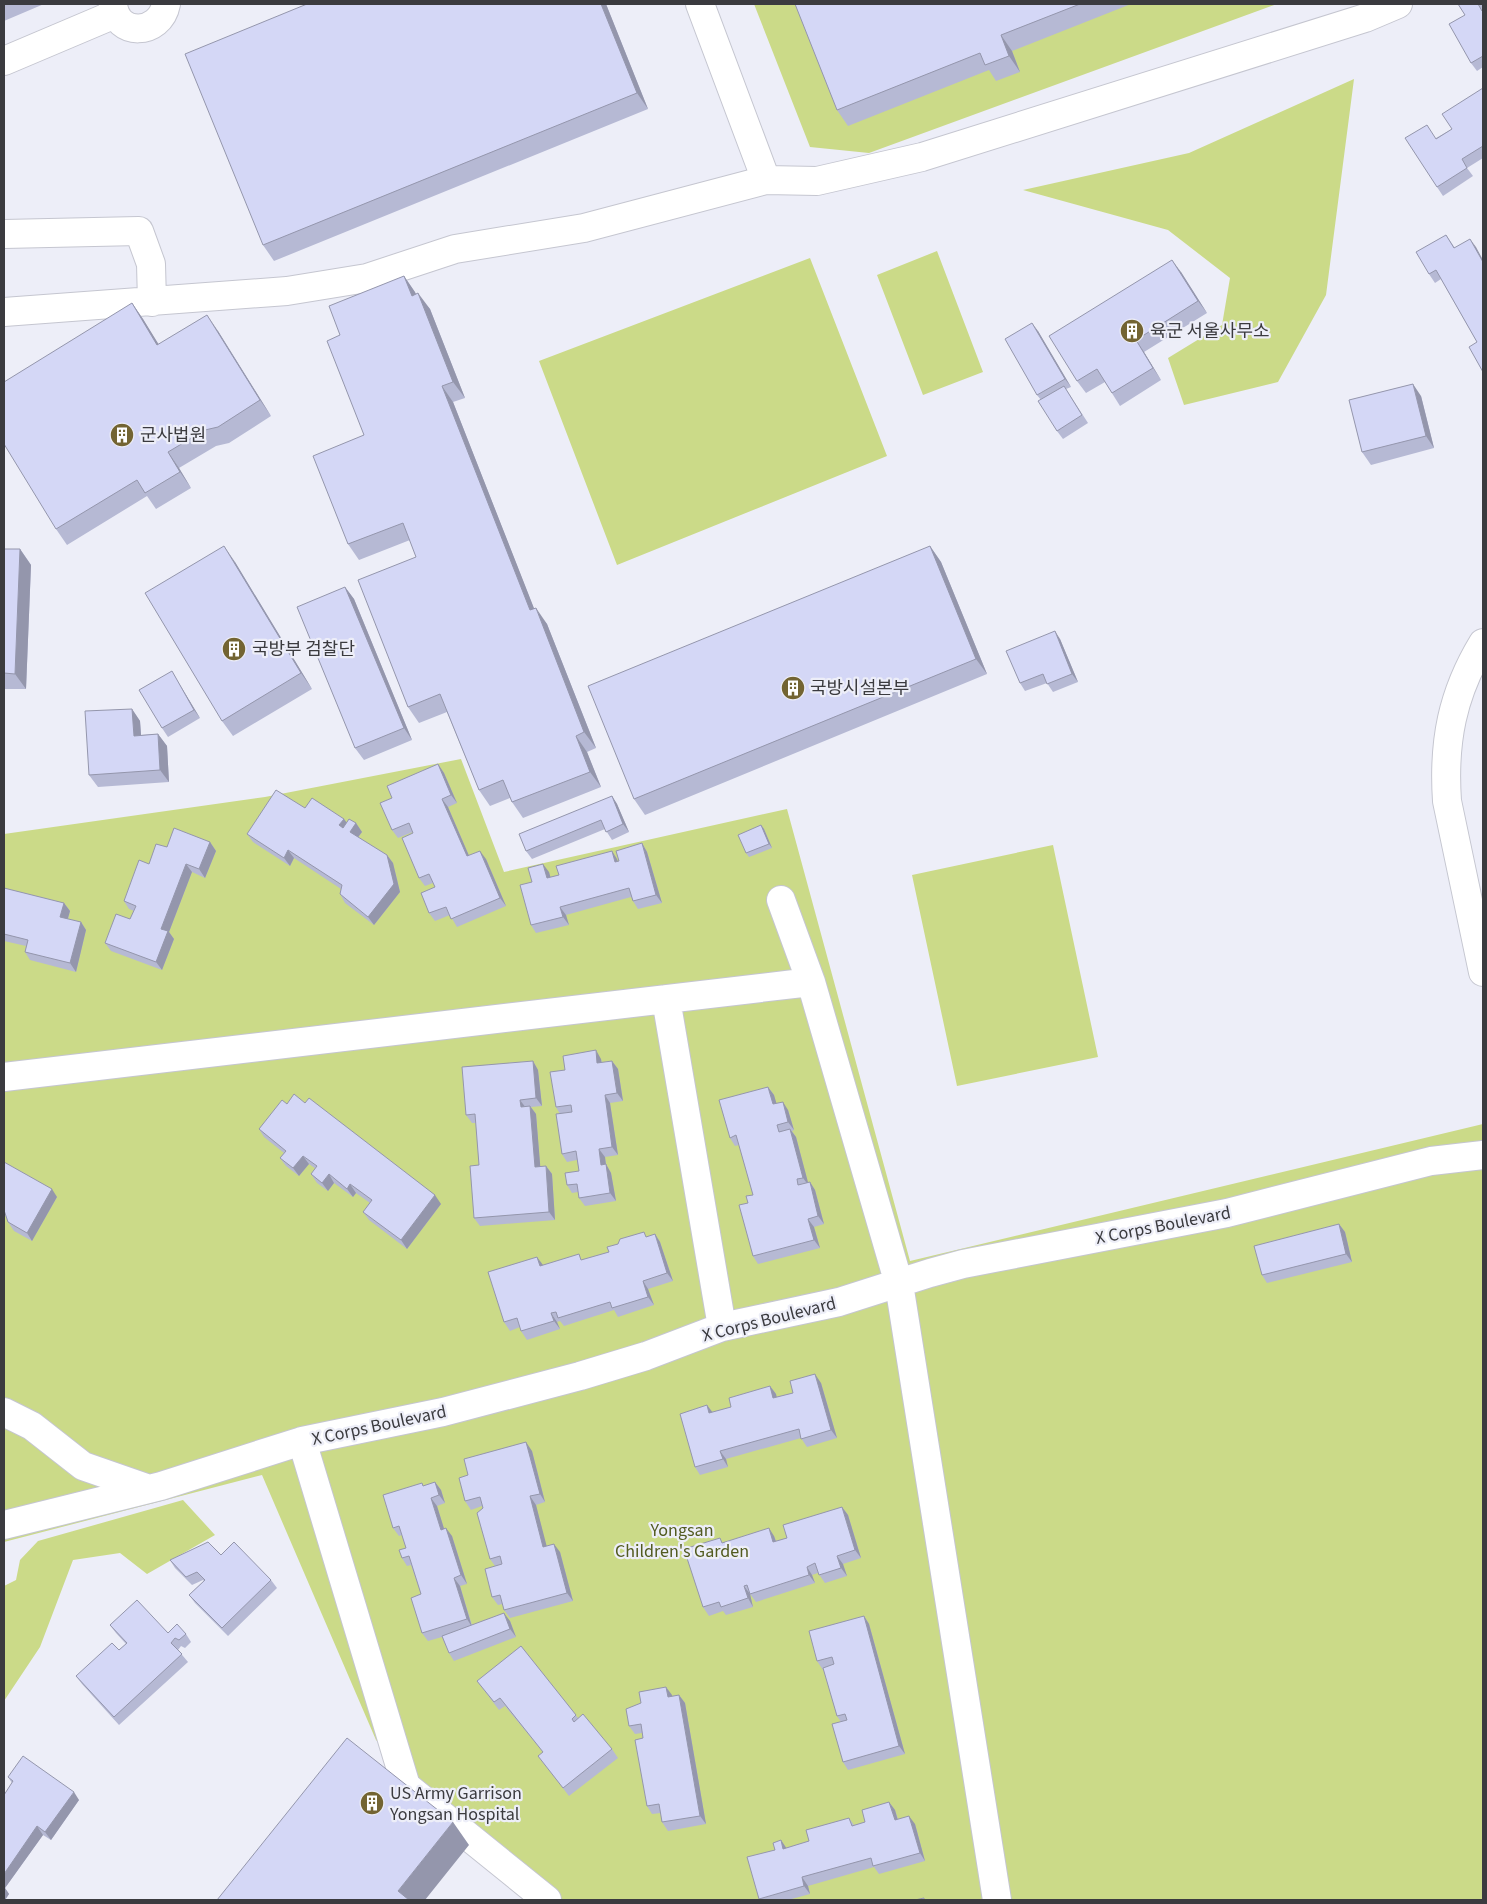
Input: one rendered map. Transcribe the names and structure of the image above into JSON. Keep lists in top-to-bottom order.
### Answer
{
  "streets": {
    "lane": ["X Corps Boulevard"]
  },
  "parks": ["Yongsan Children's Garden"],
  "places": {
    "building": [
      "육군 서울사무소",
      "군사법원",
      "국방부 검찰단",
      "국방시설본부",
      "US Army Garrison Yongsan Hospital"
    ]
  }
}
